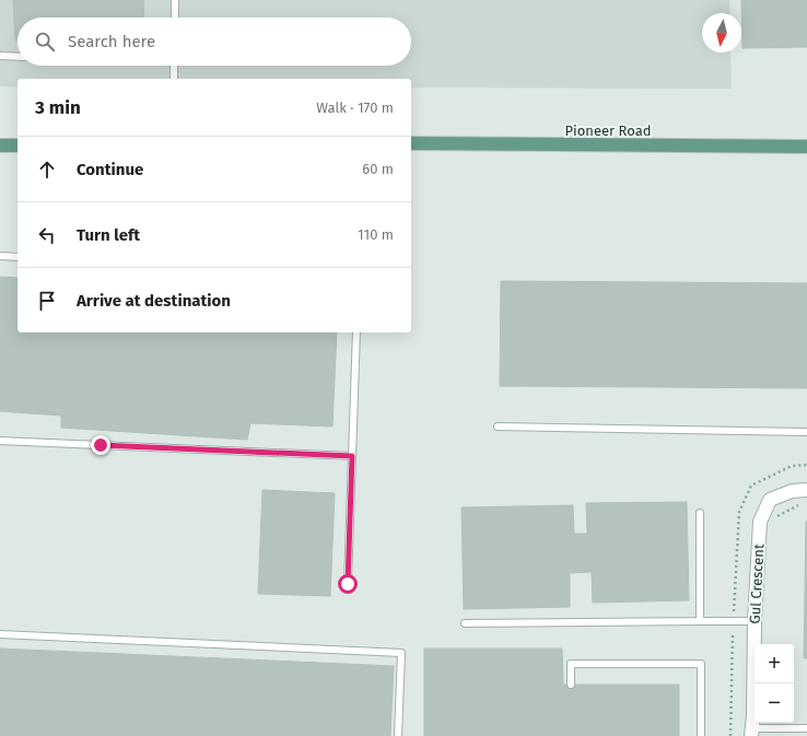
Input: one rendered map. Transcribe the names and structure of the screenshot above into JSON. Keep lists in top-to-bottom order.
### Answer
{
  "streets": {
    "main road": ["Pioneer Road"],
    "street": ["Gul Crescent"]
  },
  "north": "bottom",
  "page": {
    "search": "Search here",
    "heading": ["3 min", "Walk · 170 m"],
    "list": [
      ["Continue", "60 m"],
      ["Turn left", "110 m"],
      "Arrive at destination"
    ],
    "map_buttons": ["+", "−"]
  }
}
